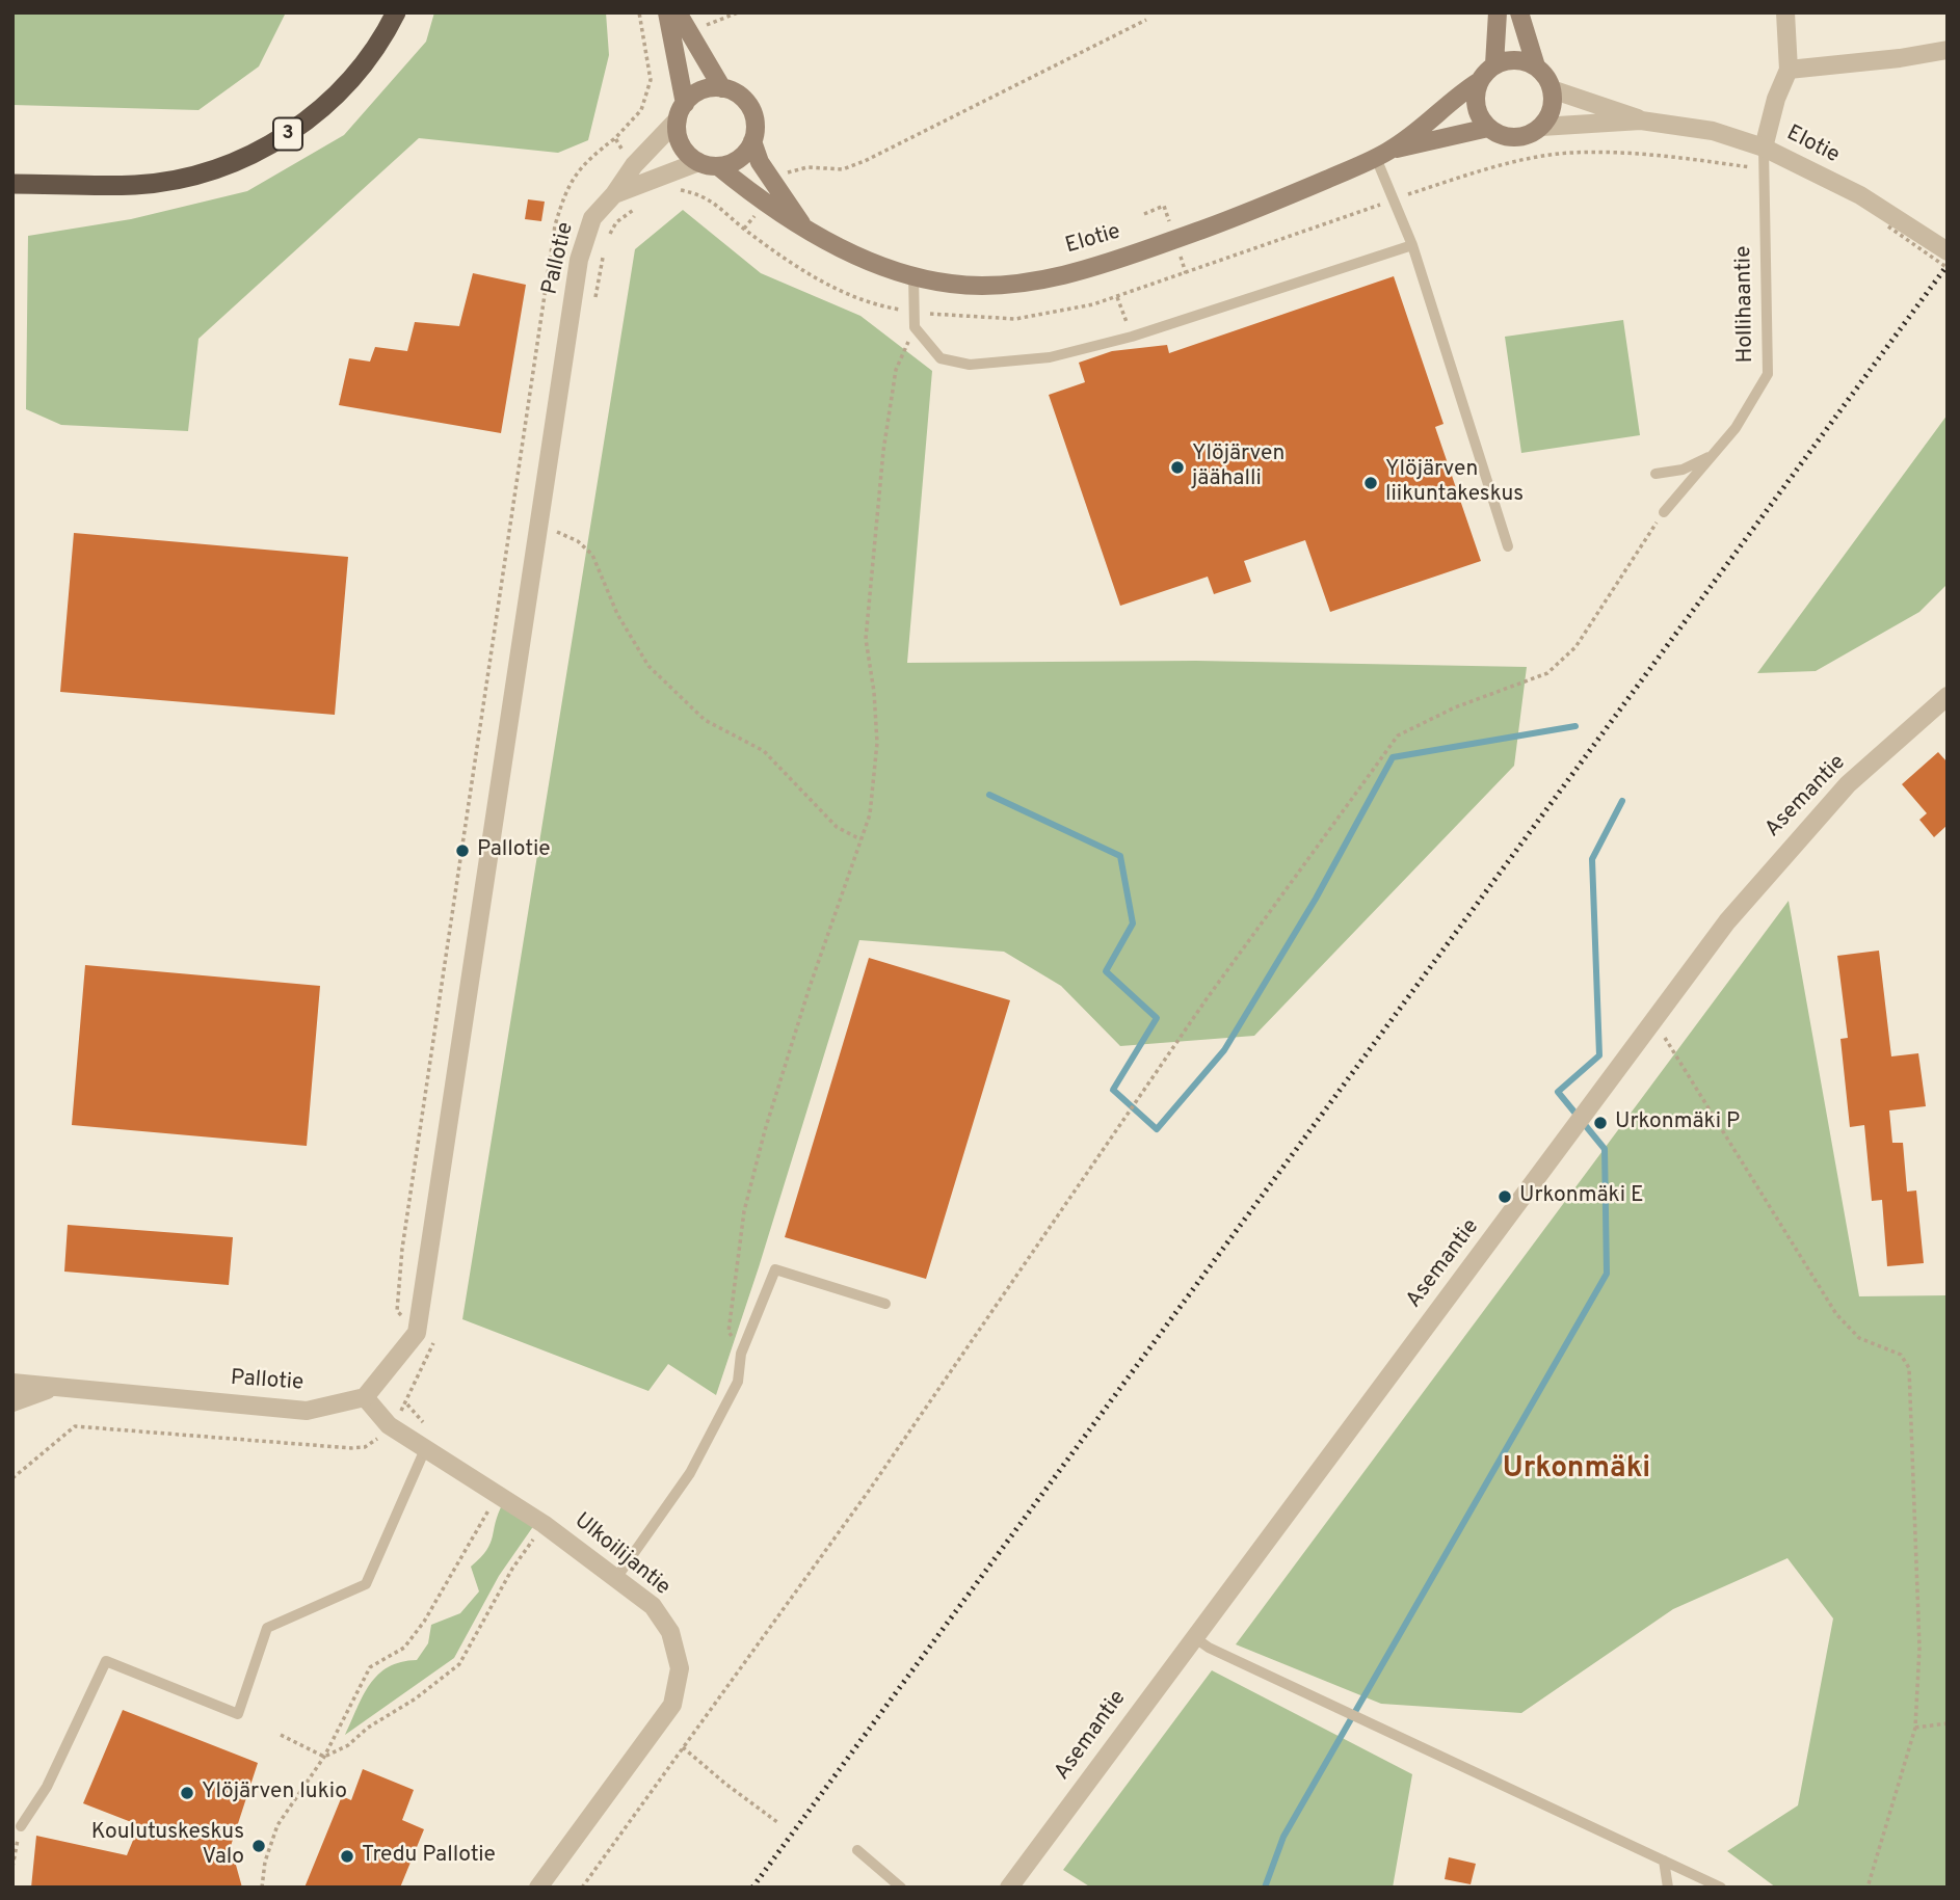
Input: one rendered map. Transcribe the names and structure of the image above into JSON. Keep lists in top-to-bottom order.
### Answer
{
  "streets": {
    "highway": ["3"],
    "main road": ["Elotie"],
    "street": ["Pallotie", "Asemantie", "Ulkoilijantie"],
    "lane": ["Hollihaantie"]
  },
  "crossings": [
    ["Elotie", "Pallotie"],
    ["Elotie", "Hollihaantie"],
    ["Pallotie", "Ulkoilijantie"]
  ],
  "districts": ["Urkonmäki"],
  "places": [
    "Ylöjärven jäähalli",
    "Ylöjärven liikuntakeskus",
    "Pallotie",
    "Urkonmäki P",
    "Urkonmäki E",
    "Ylöjärven lukio",
    "Koulutuskeskus Valo",
    "Tredu Pallotie"
  ]
}
